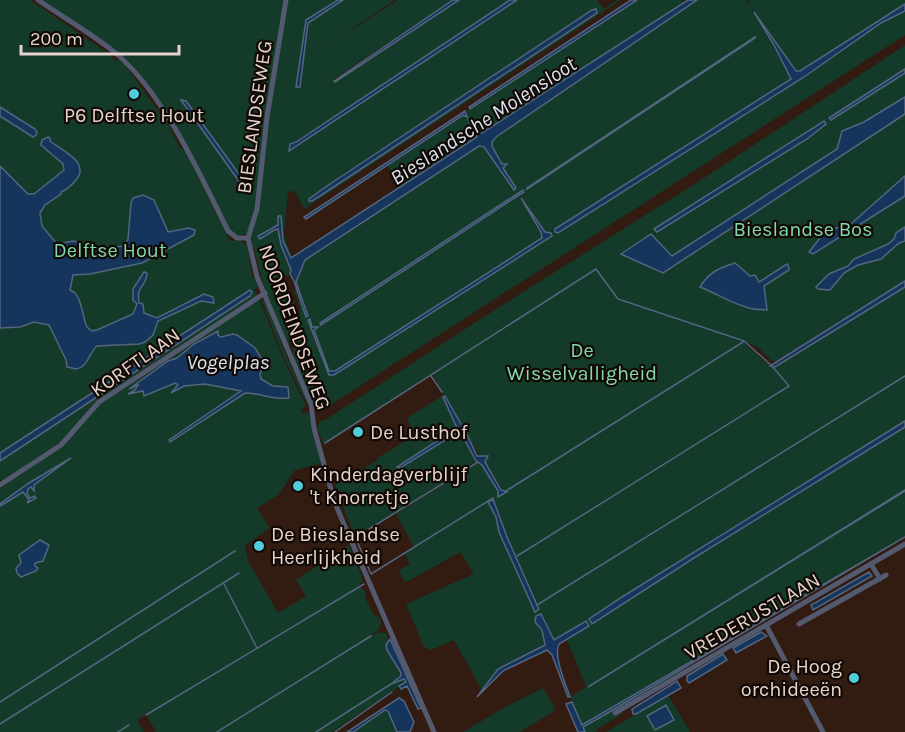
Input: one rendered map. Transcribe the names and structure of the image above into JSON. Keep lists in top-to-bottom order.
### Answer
{
  "streets": {
    "street": [
      "BIESLANDSEWEG",
      "NOORDEINDSEWEG",
      "KORFTLAAN",
      "VREDERUSTLAAN"
    ]
  },
  "crossings": [
    ["BIESLANDSEWEG", "NOORDEINDSEWEG"],
    ["NOORDEINDSEWEG", "KORFTLAAN"]
  ],
  "water": ["Bieslandsche Molensloot", "Vogelplas"],
  "parks": ["Bieslandse Bos", "Delftse Hout", "De Wisselvalligheid"],
  "places": [
    "P6 Delftse Hout",
    "De Lusthof",
    "Kinderdagverblijf 't Knorretje",
    "De Bieslandse Heerlijkheid",
    "De Hoog orchideeën"
  ],
  "scale_bar": "200 m"
}
